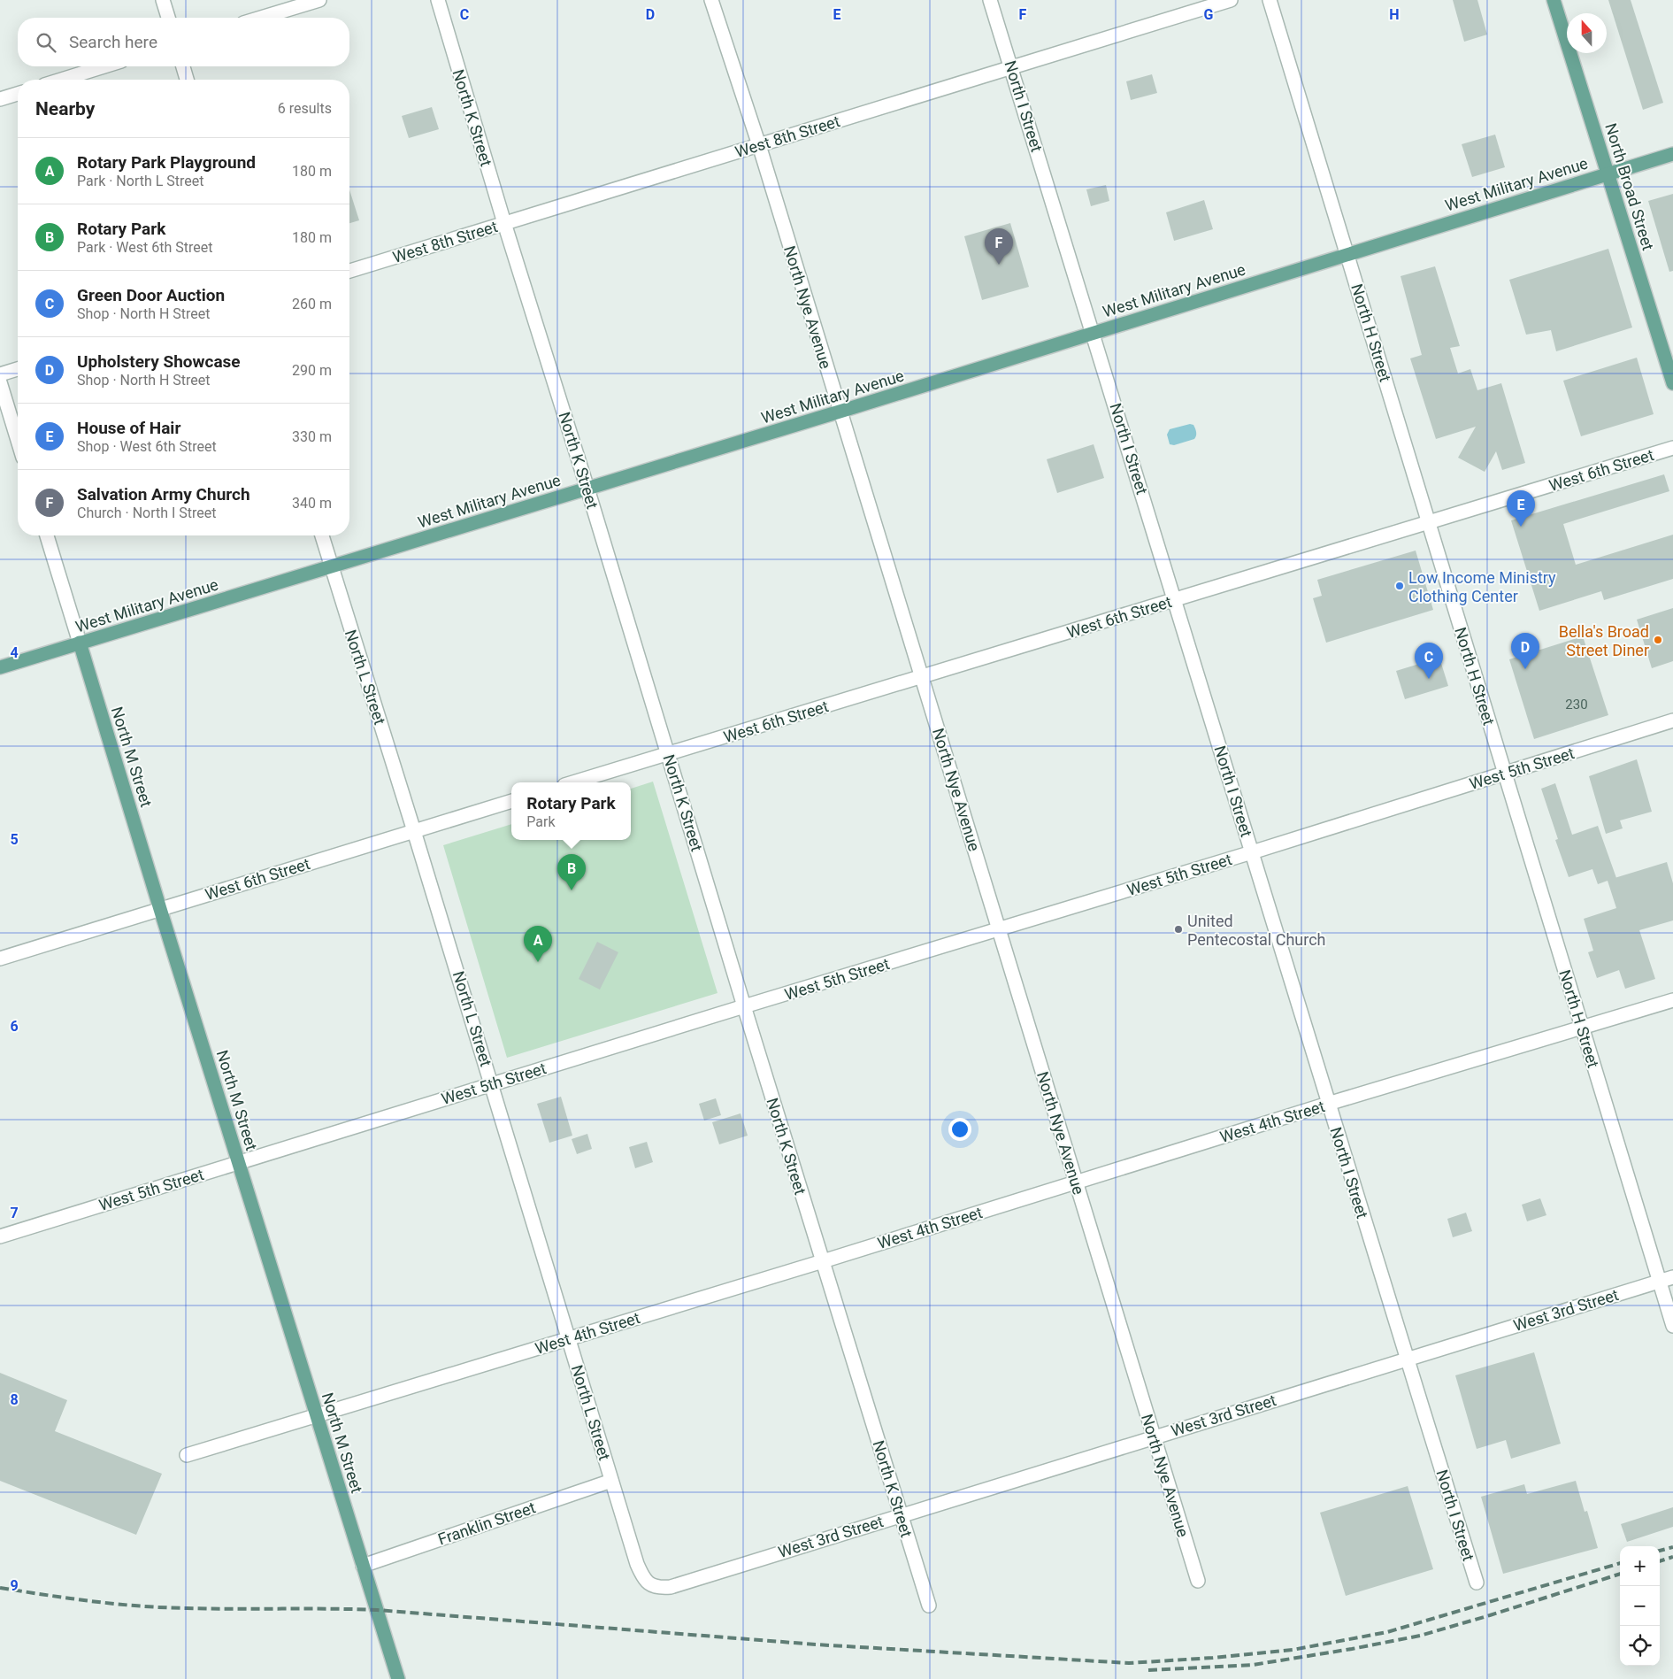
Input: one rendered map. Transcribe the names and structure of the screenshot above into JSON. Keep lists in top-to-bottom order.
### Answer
{
  "streets": {
    "main road": ["West Military Avenue", "North Broad Street", "North M Street"],
    "street": [
      "North I Street",
      "North K Street",
      "West 8th Street",
      "North Nye Avenue",
      "North H Street",
      "West 6th Street",
      "North L Street",
      "West 5th Street",
      "West 4th Street",
      "West 3rd Street",
      "Franklin Street"
    ]
  },
  "crossings": [
    ["North I Street", "West 8th Street"],
    ["North I Street", "West Military Avenue"],
    ["North I Street", "West 6th Street"],
    ["North I Street", "West 5th Street"],
    ["North I Street", "West 4th Street"],
    ["North I Street", "West 3rd Street"],
    ["North K Street", "West 8th Street"],
    ["North K Street", "West Military Avenue"],
    ["North K Street", "West 6th Street"],
    ["North K Street", "West 5th Street"],
    ["North K Street", "West 4th Street"],
    ["North K Street", "West 3rd Street"],
    ["West 8th Street", "North Nye Avenue"],
    ["West Military Avenue", "North Broad Street"],
    ["West Military Avenue", "North Nye Avenue"],
    ["West Military Avenue", "North H Street"],
    ["West Military Avenue", "North L Street"],
    ["West Military Avenue", "North M Street"],
    ["North Nye Avenue", "West 6th Street"],
    ["North Nye Avenue", "West 5th Street"],
    ["North Nye Avenue", "West 4th Street"],
    ["North Nye Avenue", "West 3rd Street"],
    ["North H Street", "West 6th Street"],
    ["North H Street", "West 5th Street"],
    ["North H Street", "West 4th Street"],
    ["North H Street", "West 3rd Street"],
    ["West 6th Street", "North L Street"],
    ["West 6th Street", "North M Street"],
    ["North L Street", "West 5th Street"],
    ["North L Street", "West 4th Street"],
    ["North L Street", "West 3rd Street"],
    ["North L Street", "Franklin Street"],
    ["North M Street", "West 5th Street"],
    ["North M Street", "West 4th Street"],
    ["North M Street", "Franklin Street"]
  ],
  "places": ["Low Income Ministry Clothing Center", "Bella's Broad Street Diner", "United Pentecostal Church"],
  "house_numbers": ["230"],
  "north": "top",
  "page": {
    "search": "Search here",
    "heading": ["Nearby", "6 results"],
    "list": [
      {
        "mark": "A",
        "name": "Rotary Park Playground",
        "note": "Park · North L Street",
        "value": "180 m"
      },
      {
        "mark": "B",
        "name": "Rotary Park",
        "note": "Park · West 6th Street",
        "value": "180 m"
      },
      {
        "mark": "C",
        "name": "Green Door Auction",
        "note": "Shop · North H Street",
        "value": "260 m"
      },
      {
        "mark": "D",
        "name": "Upholstery Showcase",
        "note": "Shop · North H Street",
        "value": "290 m"
      },
      {
        "mark": "E",
        "name": "House of Hair",
        "note": "Shop · West 6th Street",
        "value": "330 m"
      },
      {
        "mark": "F",
        "name": "Salvation Army Church",
        "note": "Church · North I Street",
        "value": "340 m"
      }
    ],
    "pins": [
      "F",
      "E",
      "D",
      "C",
      "B",
      "A"
    ],
    "popup": ["Rotary Park", "Park"],
    "map_buttons": ["+", "−"]
  },
  "grid": {
    "columns": [
      "C",
      "D",
      "E",
      "F",
      "G",
      "H"
    ],
    "rows": [
      "4",
      "5",
      "6",
      "7",
      "8",
      "9"
    ]
  }
}
